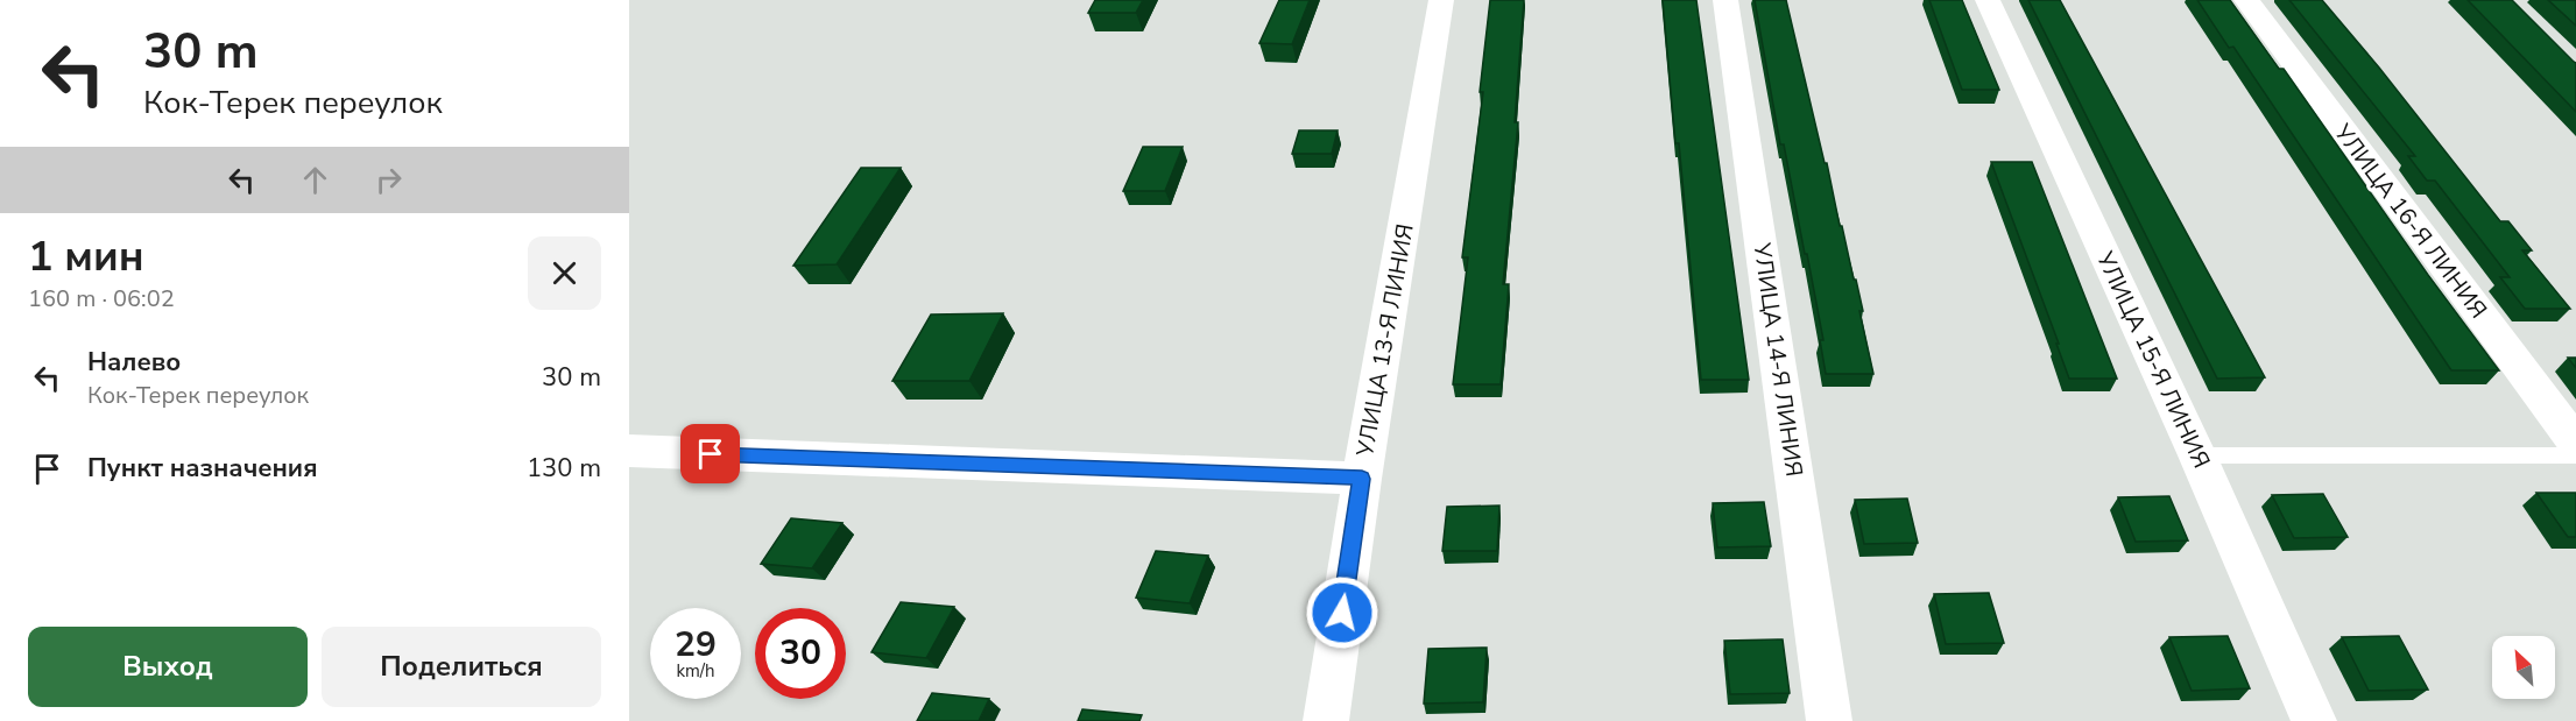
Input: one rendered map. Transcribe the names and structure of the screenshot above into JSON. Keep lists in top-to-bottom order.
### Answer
{
  "streets": {
    "street": [
      "УЛИЦА 16-Я ЛИНИЯ",
      "УЛИЦА 13-Я ЛИНИЯ",
      "УЛИЦА 14-Я ЛИНИЯ",
      "УЛИЦА 15-Я ЛИНИЯ"
    ]
  },
  "north": "top left",
  "page": {
    "turn": ["30 m", "Кок-Терек переулок"],
    "heading": ["1 мин", "160 m · 06:02"],
    "list": [
      {
        "name": "Налево",
        "note": "Кок-Терек переулок",
        "value": "30 m"
      },
      {
        "name": "Пункт назначения",
        "value": "130 m"
      }
    ],
    "speed": "29 km/h",
    "limit": "30",
    "buttons": ["Выход", "Поделиться"]
  }
}
